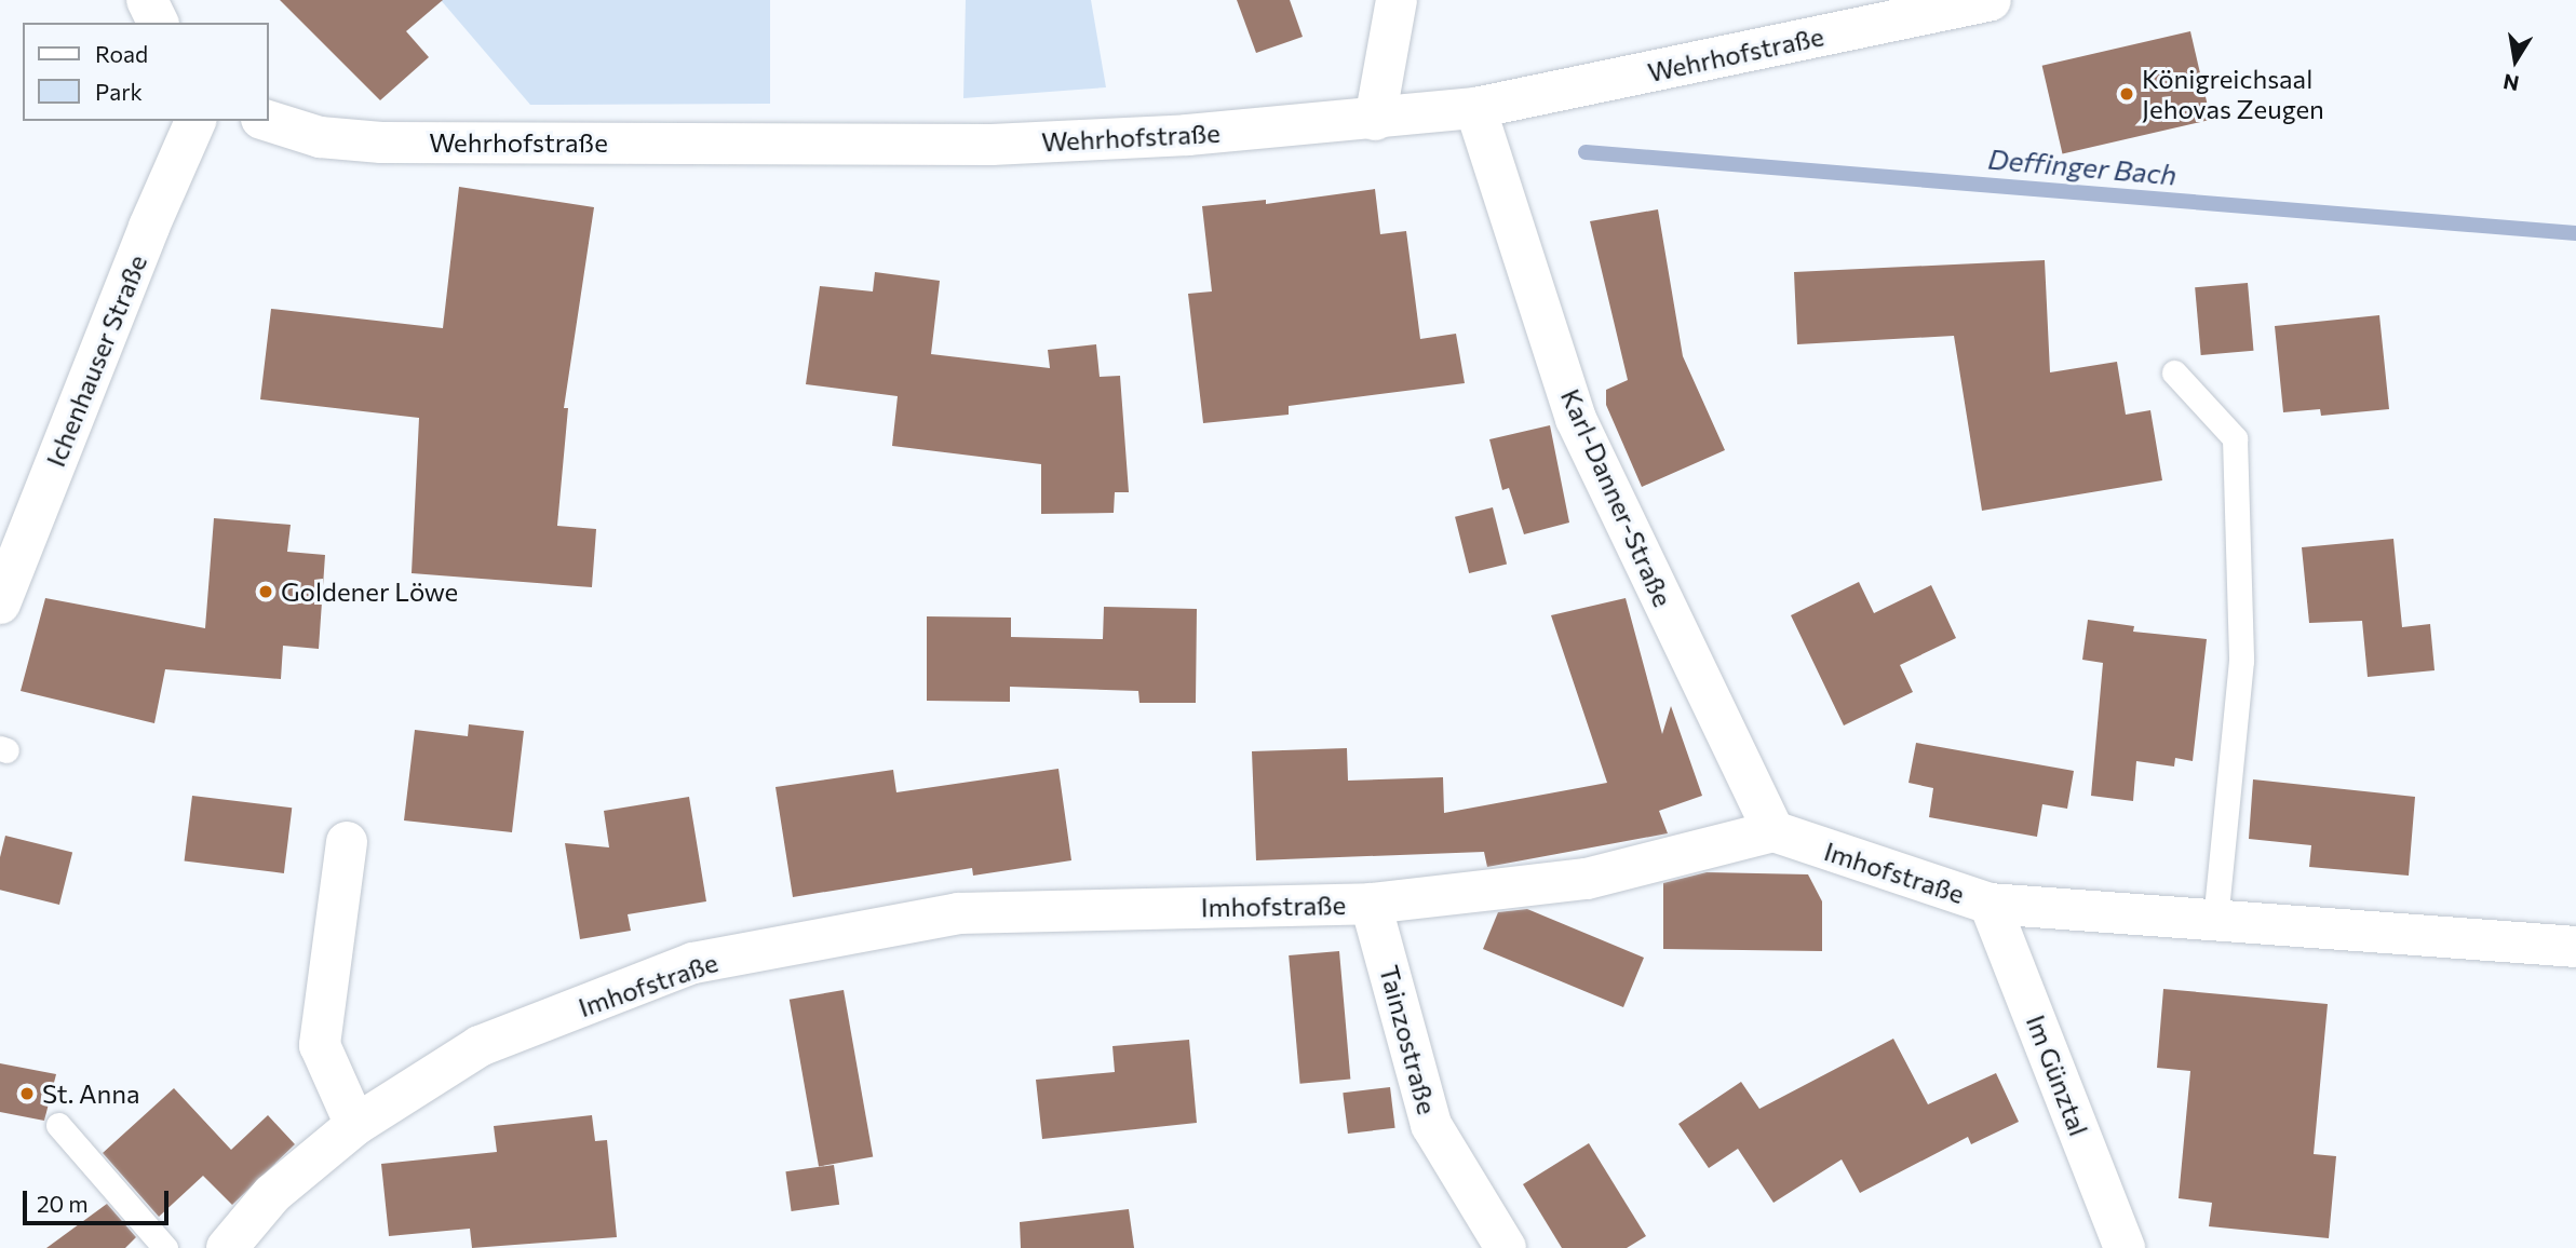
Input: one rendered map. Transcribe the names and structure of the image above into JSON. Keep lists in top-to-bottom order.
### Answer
{
  "streets": {
    "street": [
      "Wehrhofstraße",
      "Ichenhauser Straße",
      "Karl-Danner-Straße",
      "Imhofstraße",
      "Tainzostraße",
      "Im Günztal"
    ]
  },
  "crossings": [
    ["Wehrhofstraße", "Karl-Danner-Straße"],
    ["Karl-Danner-Straße", "Imhofstraße"],
    ["Imhofstraße", "Tainzostraße"],
    ["Imhofstraße", "Im Günztal"]
  ],
  "water": ["Deffinger Bach"],
  "places": ["Königreichsaal Jehovas Zeugen", "Goldener Löwe", "St. Anna"],
  "legend": ["Road", "Park"],
  "scale_bar": "20 m",
  "north": "bottom"
}
